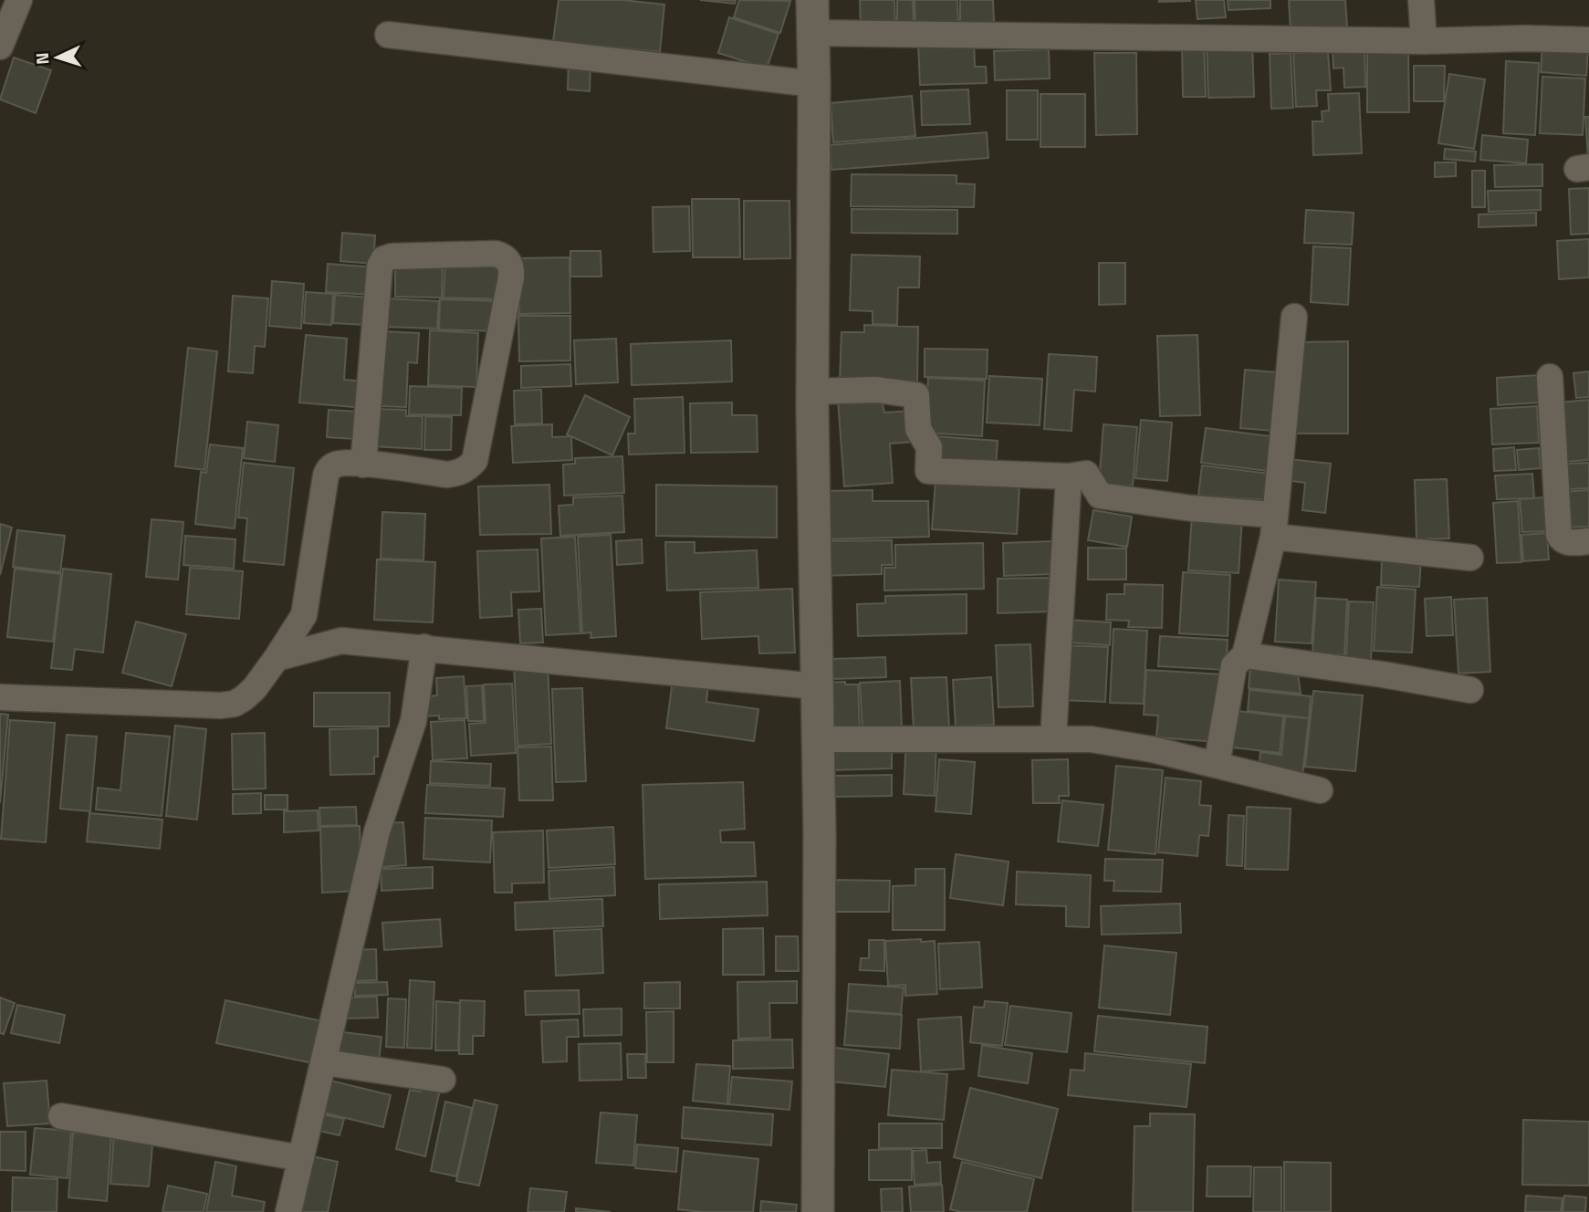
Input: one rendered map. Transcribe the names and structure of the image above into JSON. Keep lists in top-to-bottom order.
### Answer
{
  "north": "left"
}
